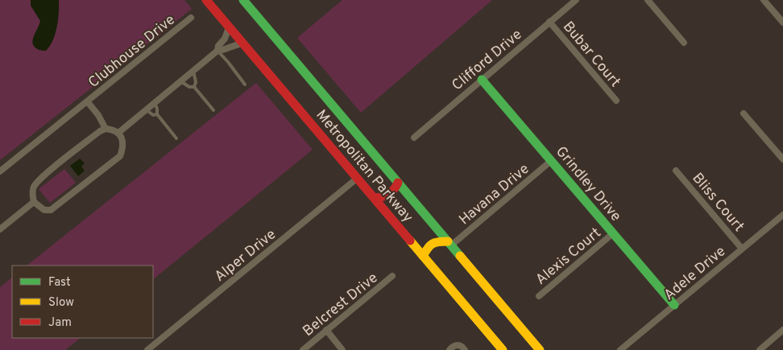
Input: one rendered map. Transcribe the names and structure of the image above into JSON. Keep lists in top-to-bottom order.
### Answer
{
  "streets": {
    "main road": ["Metropolitan Parkway", "Grindley Drive"],
    "street": [
      "Clubhouse Drive",
      "Bubar Court",
      "Clifford Drive",
      "Havana Drive",
      "Bliss Court",
      "Alper Drive",
      "Alexis Court",
      "Adele Drive",
      "Belcrest Drive"
    ]
  },
  "crossings": [
    ["Bubar Court", "Clifford Drive"],
    ["Clifford Drive", "Grindley Drive"],
    ["Metropolitan Parkway", "Havana Drive"],
    ["Metropolitan Parkway", "Alper Drive"],
    ["Grindley Drive", "Havana Drive"],
    ["Grindley Drive", "Alexis Court"],
    ["Grindley Drive", "Adele Drive"],
    ["Bliss Court", "Adele Drive"]
  ],
  "legend": ["Fast", "Slow", "Jam"]
}
